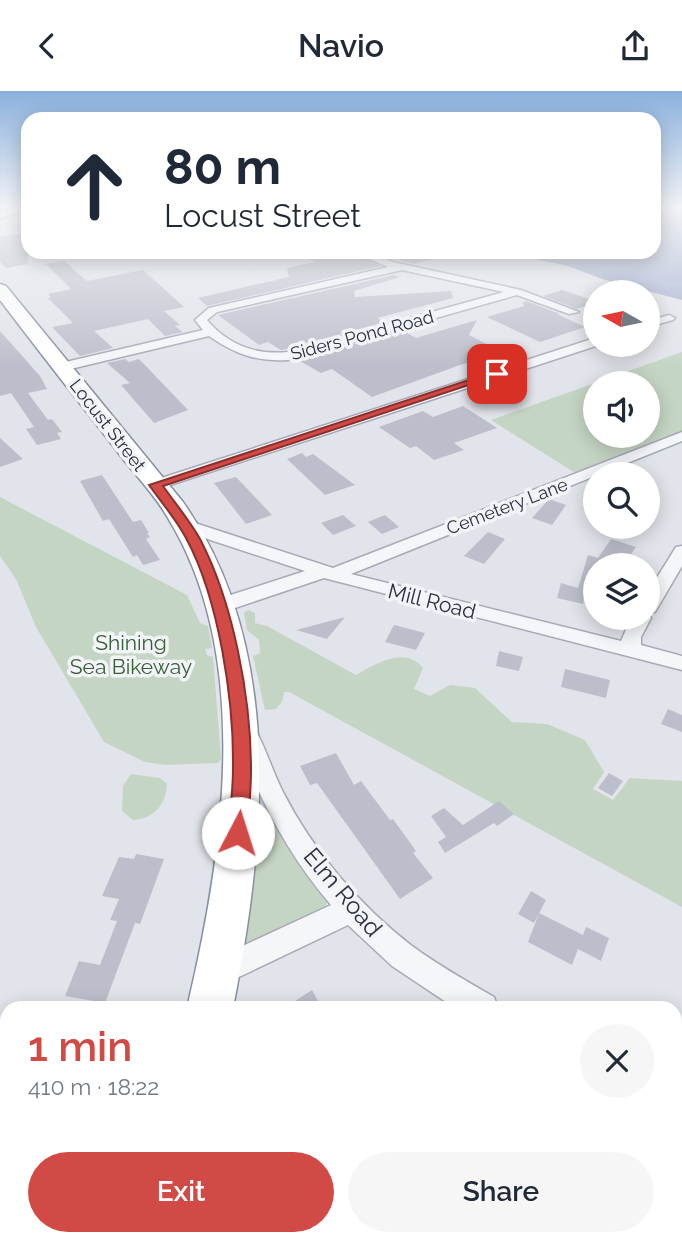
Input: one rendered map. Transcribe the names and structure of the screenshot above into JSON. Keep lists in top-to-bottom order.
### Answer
{
  "streets": {
    "highway": ["Locust Street"],
    "street": [
      "Siders Pond Road",
      "Cemetery Lane",
      "Mill Road",
      "Elm Road"
    ]
  },
  "crossings": [
    ["Locust Street", "Cemetery Lane"],
    ["Locust Street", "Mill Road"],
    ["Locust Street", "Elm Road"],
    ["Cemetery Lane", "Mill Road"]
  ],
  "parks": ["Shining Sea Bikeway"],
  "north": "left",
  "page": {
    "header": "Navio",
    "turn": ["80 m", "Locust Street"],
    "heading": ["1 min", "410 m · 18:22"],
    "buttons": ["Exit", "Share"]
  }
}
